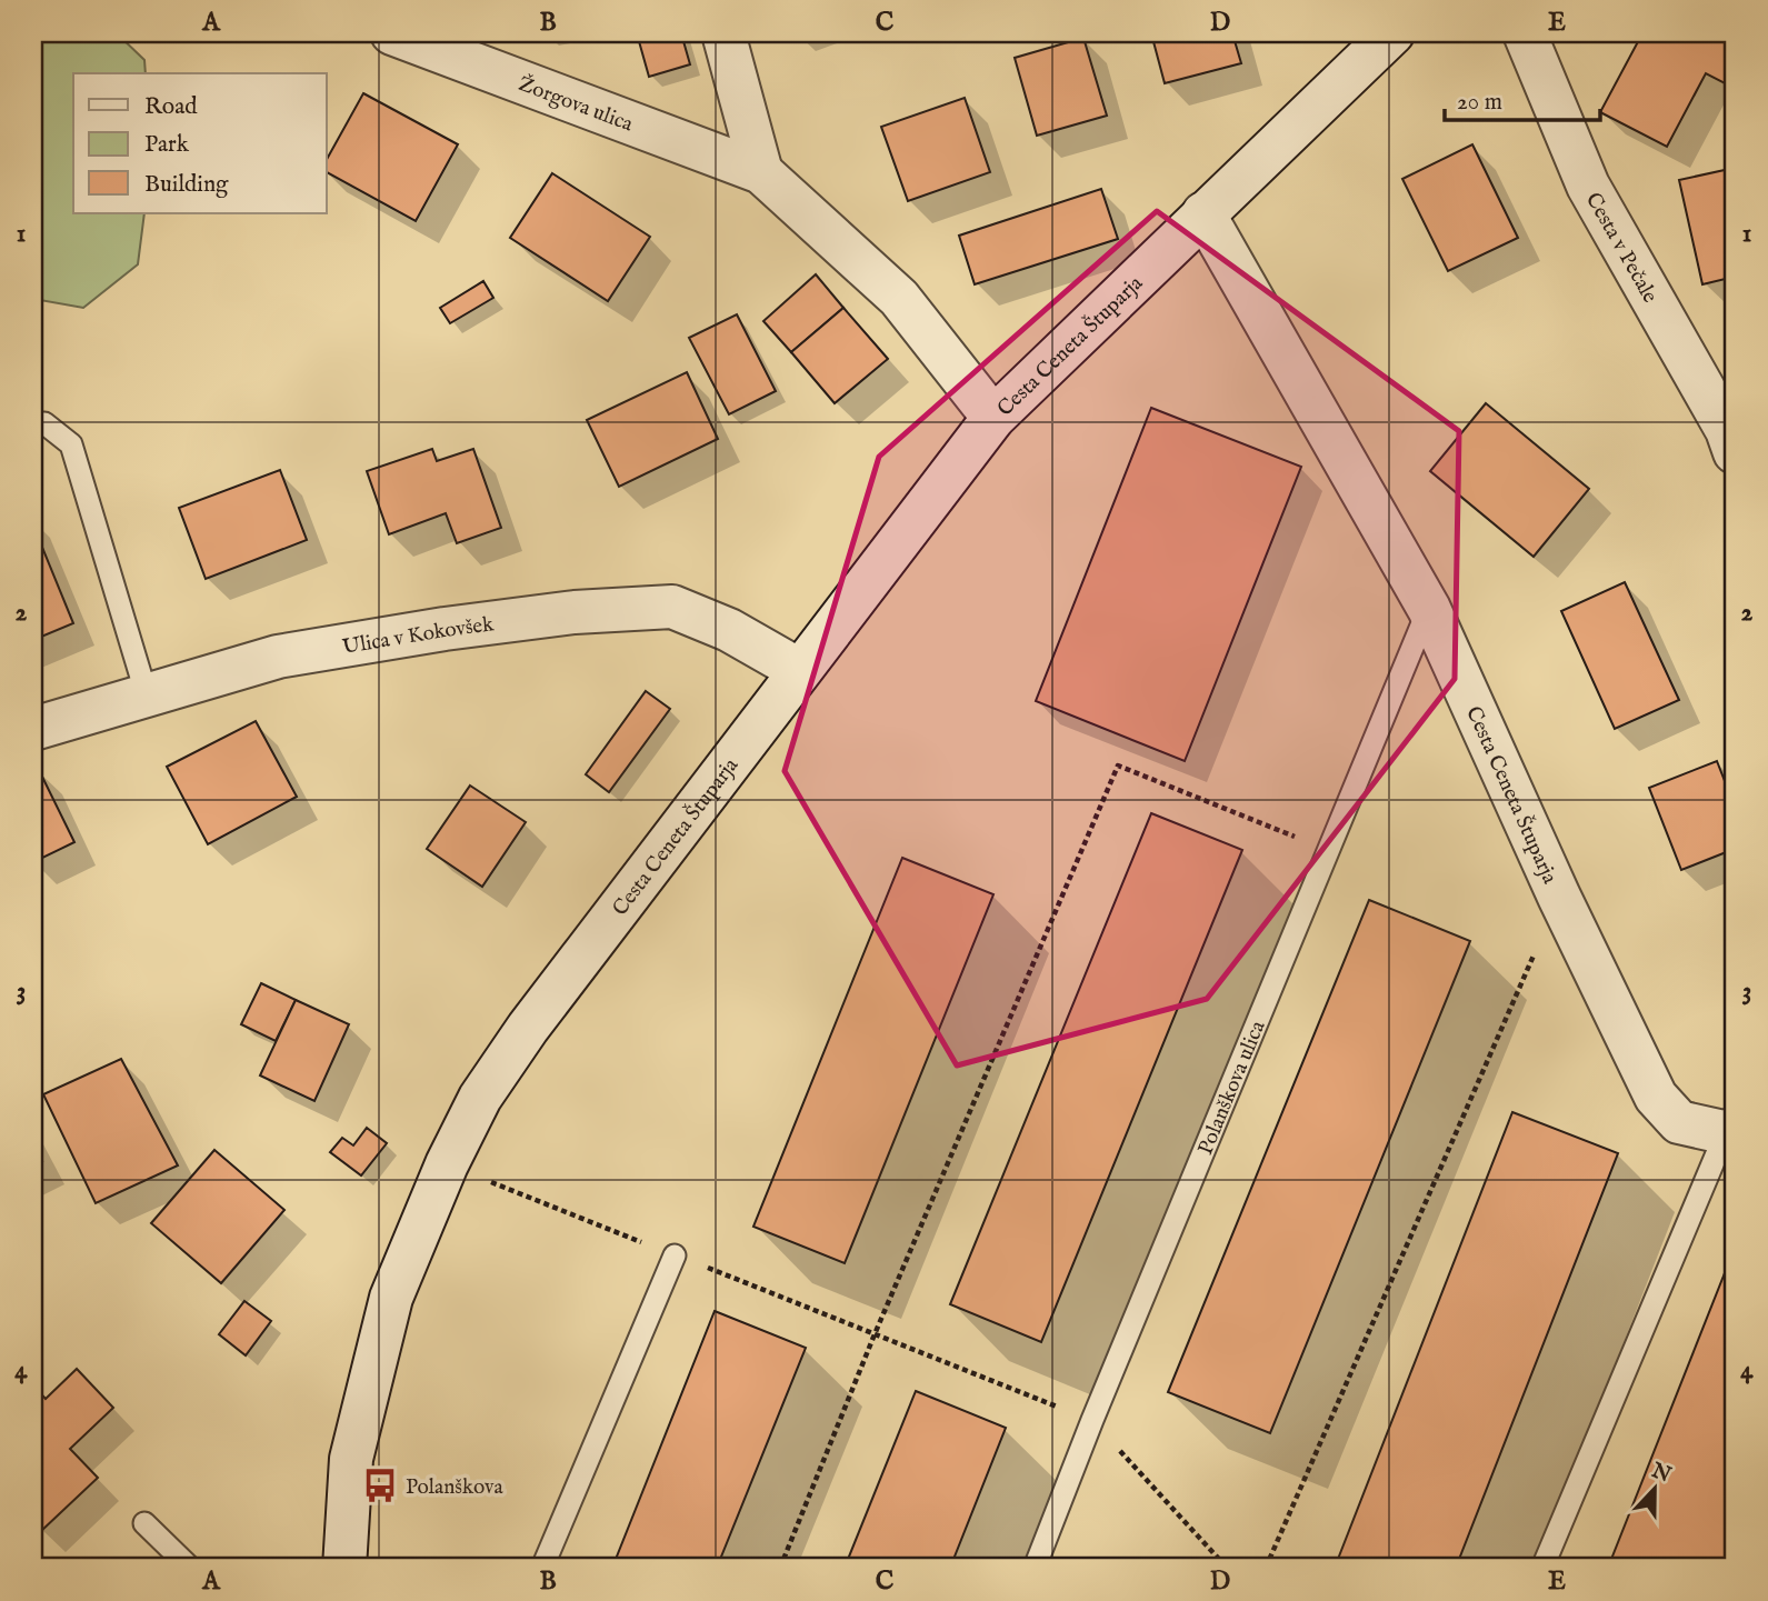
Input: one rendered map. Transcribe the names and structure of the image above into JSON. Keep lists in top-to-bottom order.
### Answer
{
  "streets": {
    "street": [
      "Žorgova ulica",
      "Cesta v Pečale",
      "Cesta Ceneta Štuparja",
      "Ulica v Kokovšek"
    ],
    "lane": ["Polanškova ulica"]
  },
  "crossings": [
    ["Žorgova ulica", "Cesta Ceneta Štuparja"],
    ["Cesta Ceneta Štuparja", "Ulica v Kokovšek"],
    ["Cesta Ceneta Štuparja", "Polanškova ulica"]
  ],
  "places": {
    "bus stop": ["Polanškova"]
  },
  "legend": ["Road", "Park", "Building"],
  "scale_bar": "20 m",
  "north": "top",
  "grid": {
    "columns": [
      "A",
      "B",
      "C",
      "D",
      "E"
    ],
    "rows": [
      "1",
      "2",
      "3",
      "4"
    ]
  }
}
